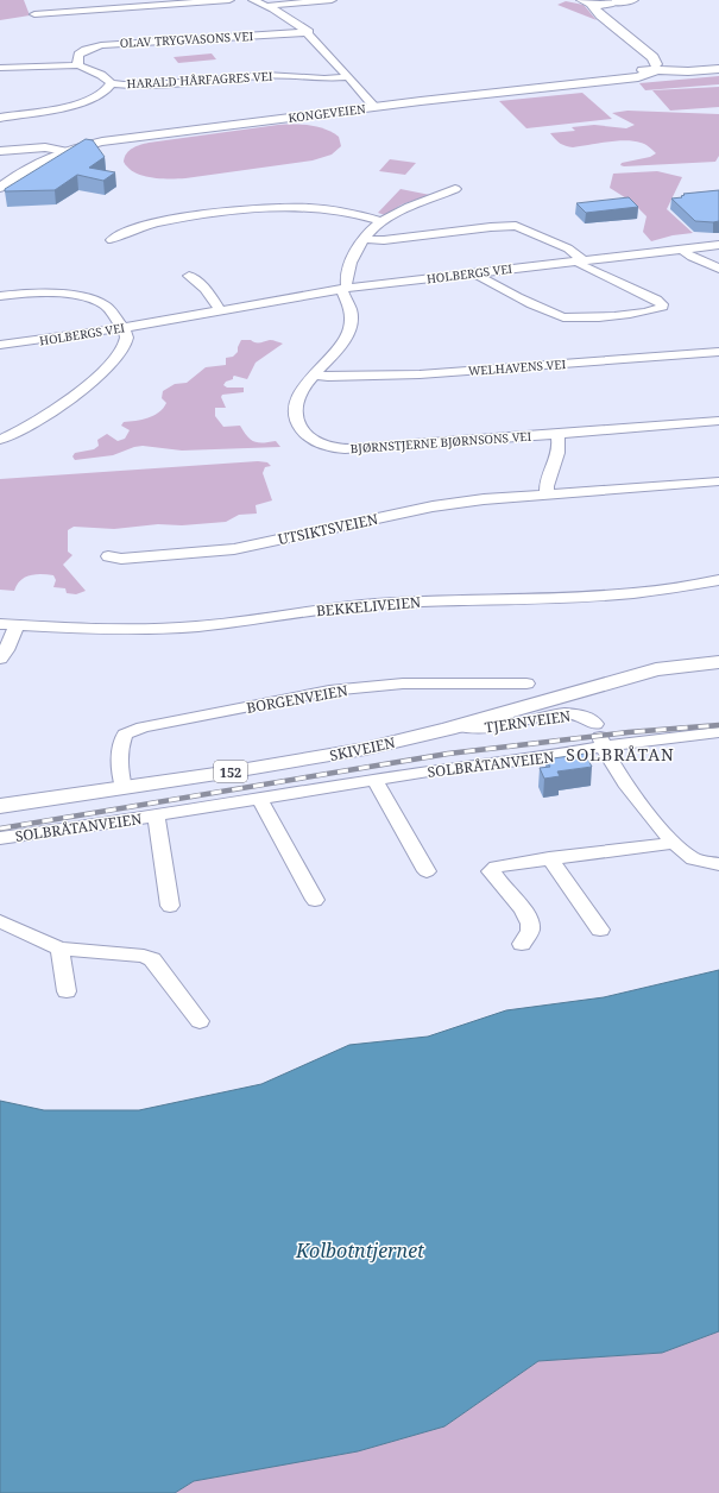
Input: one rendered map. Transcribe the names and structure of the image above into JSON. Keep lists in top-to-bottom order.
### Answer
{
  "streets": {
    "main road": ["KONGEVEIEN", "SKIVEIEN", "152"],
    "street": [
      "OLAV TRYGVASONS VEI",
      "HARALD HÅRFAGRES VEI",
      "HOLBERGS VEI",
      "WELHAVENS VEI",
      "BJØRNSTJERNE BJØRNSONS VEI",
      "UTSIKTSVEIEN",
      "BEKKELIVEIEN",
      "BORGENVEIEN",
      "TJERNVEIEN",
      "SOLBRÅTANVEIEN"
    ]
  },
  "crossings": [
    ["OLAV TRYGVASONS VEI", "HARALD HÅRFAGRES VEI"],
    ["HOLBERGS VEI", "BJØRNSTJERNE BJØRNSONS VEI"],
    ["WELHAVENS VEI", "BJØRNSTJERNE BJØRNSONS VEI"],
    ["BORGENVEIEN", "SKIVEIEN"],
    ["TJERNVEIEN", "SKIVEIEN"],
    ["TJERNVEIEN", "SOLBRÅTANVEIEN"]
  ],
  "districts": ["SOLBRÅTAN"],
  "water": ["Kolbotntjernet"]
}
